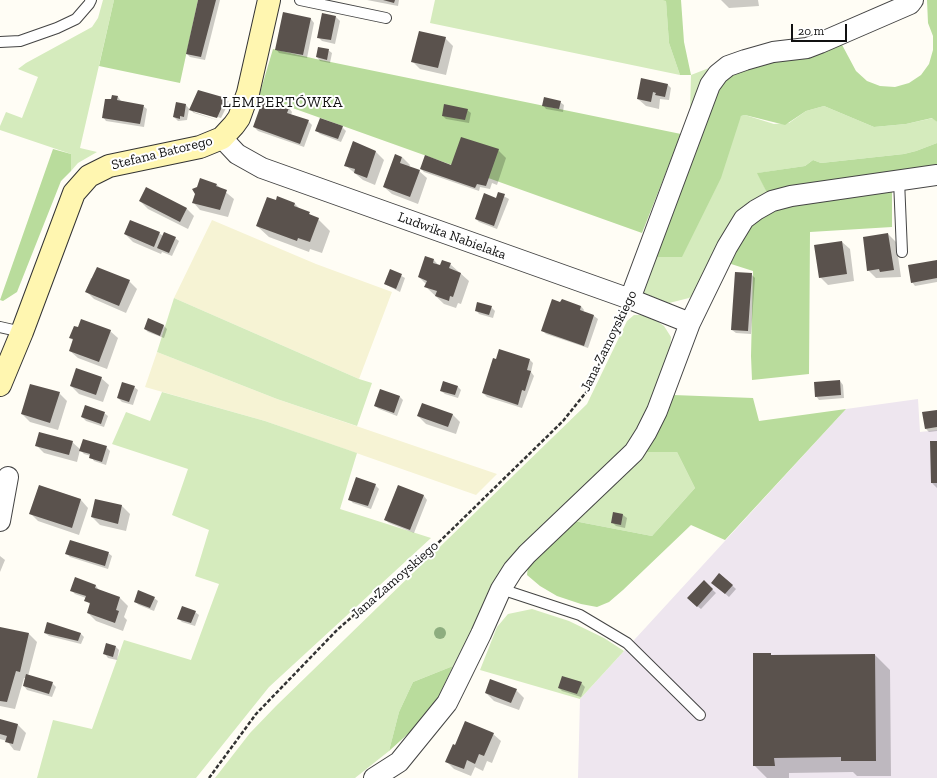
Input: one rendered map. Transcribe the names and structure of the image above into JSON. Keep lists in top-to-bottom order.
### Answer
{
  "streets": {
    "street": ["Stefana Batorego", "Ludwika Nabielaka", "Jana Zamoyskiego"]
  },
  "crossings": [
    ["Stefana Batorego", "Ludwika Nabielaka"],
    ["Ludwika Nabielaka", "Jana Zamoyskiego"]
  ],
  "districts": ["LEMPERTÓWKA"],
  "scale_bar": "20 m"
}
